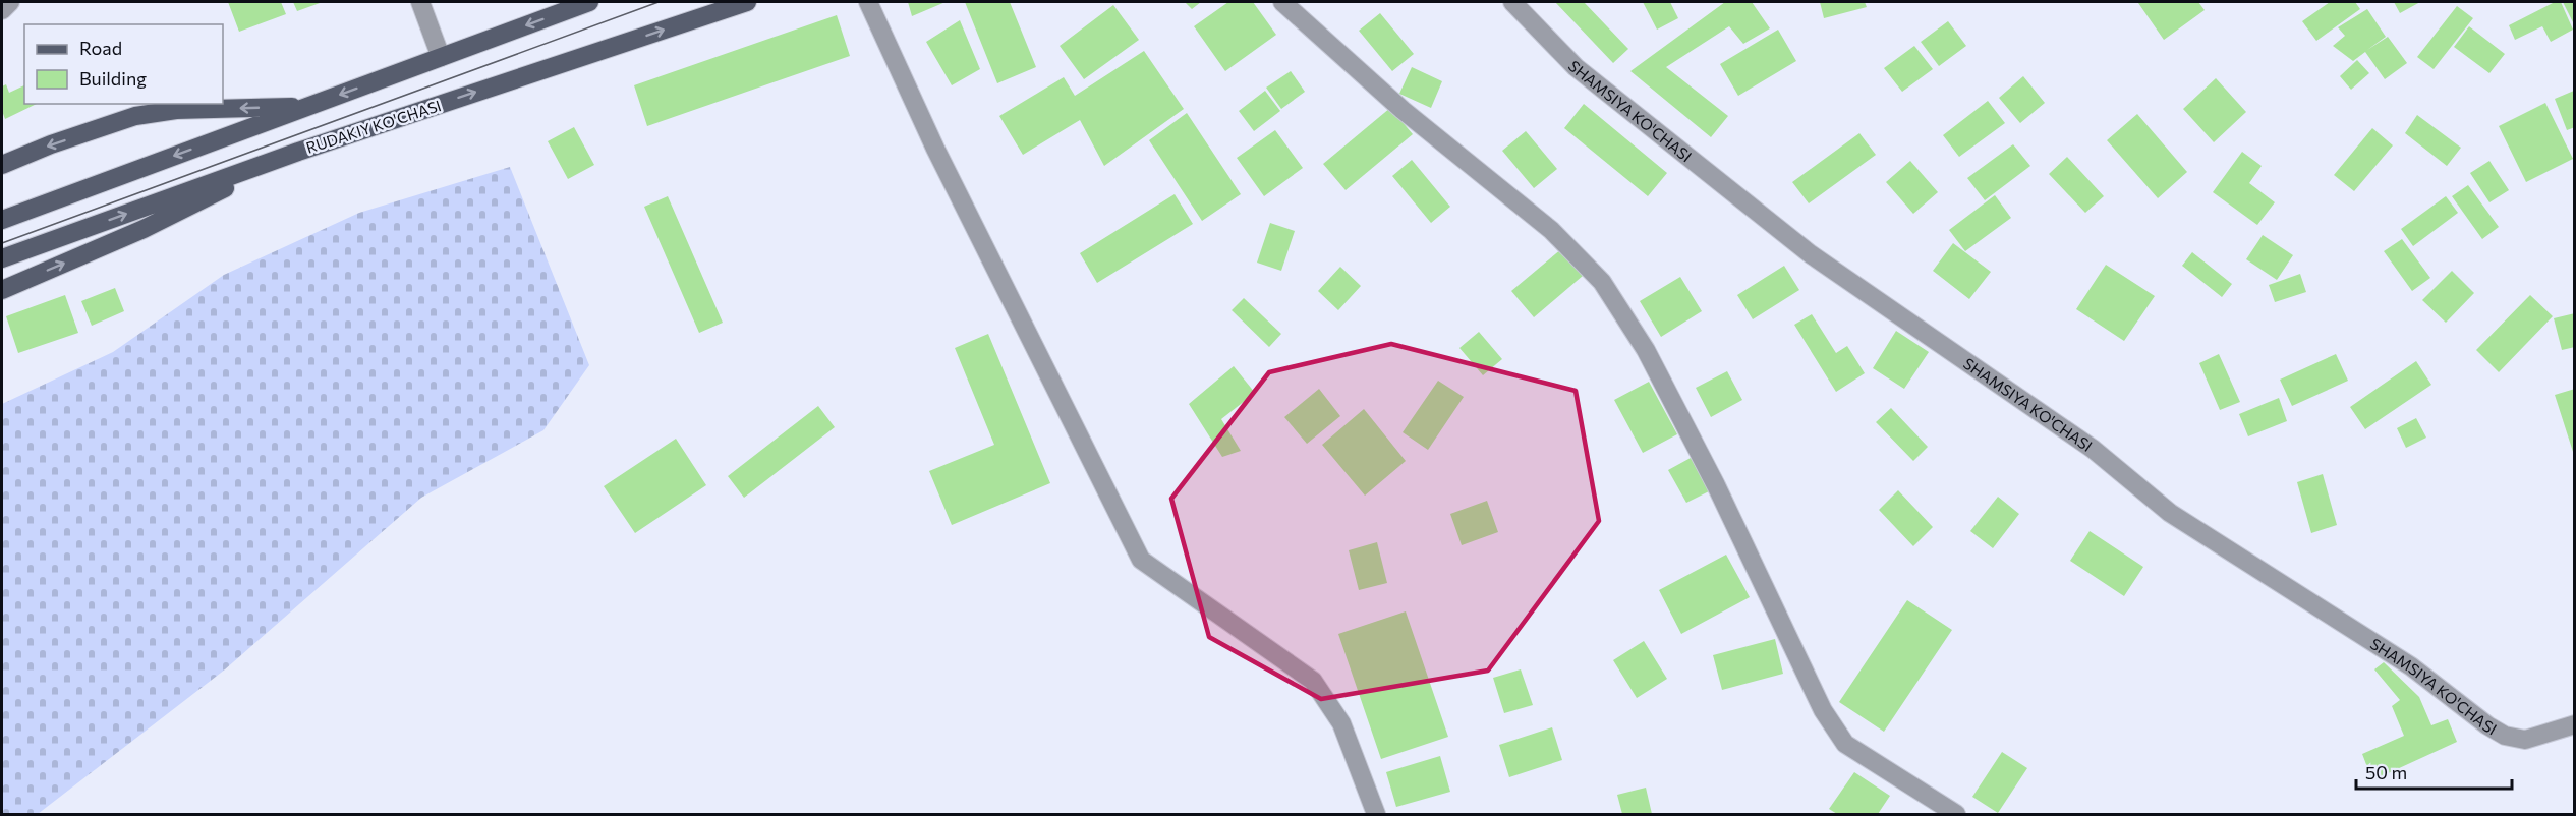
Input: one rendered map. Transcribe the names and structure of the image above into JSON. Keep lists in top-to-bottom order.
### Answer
{
  "streets": {
    "main road": ["RUDAKIY KO'CHASI"],
    "street": ["SHAMSIYA KO'CHASI"]
  },
  "legend": ["Road", "Building"],
  "scale_bar": "50 m"
}
